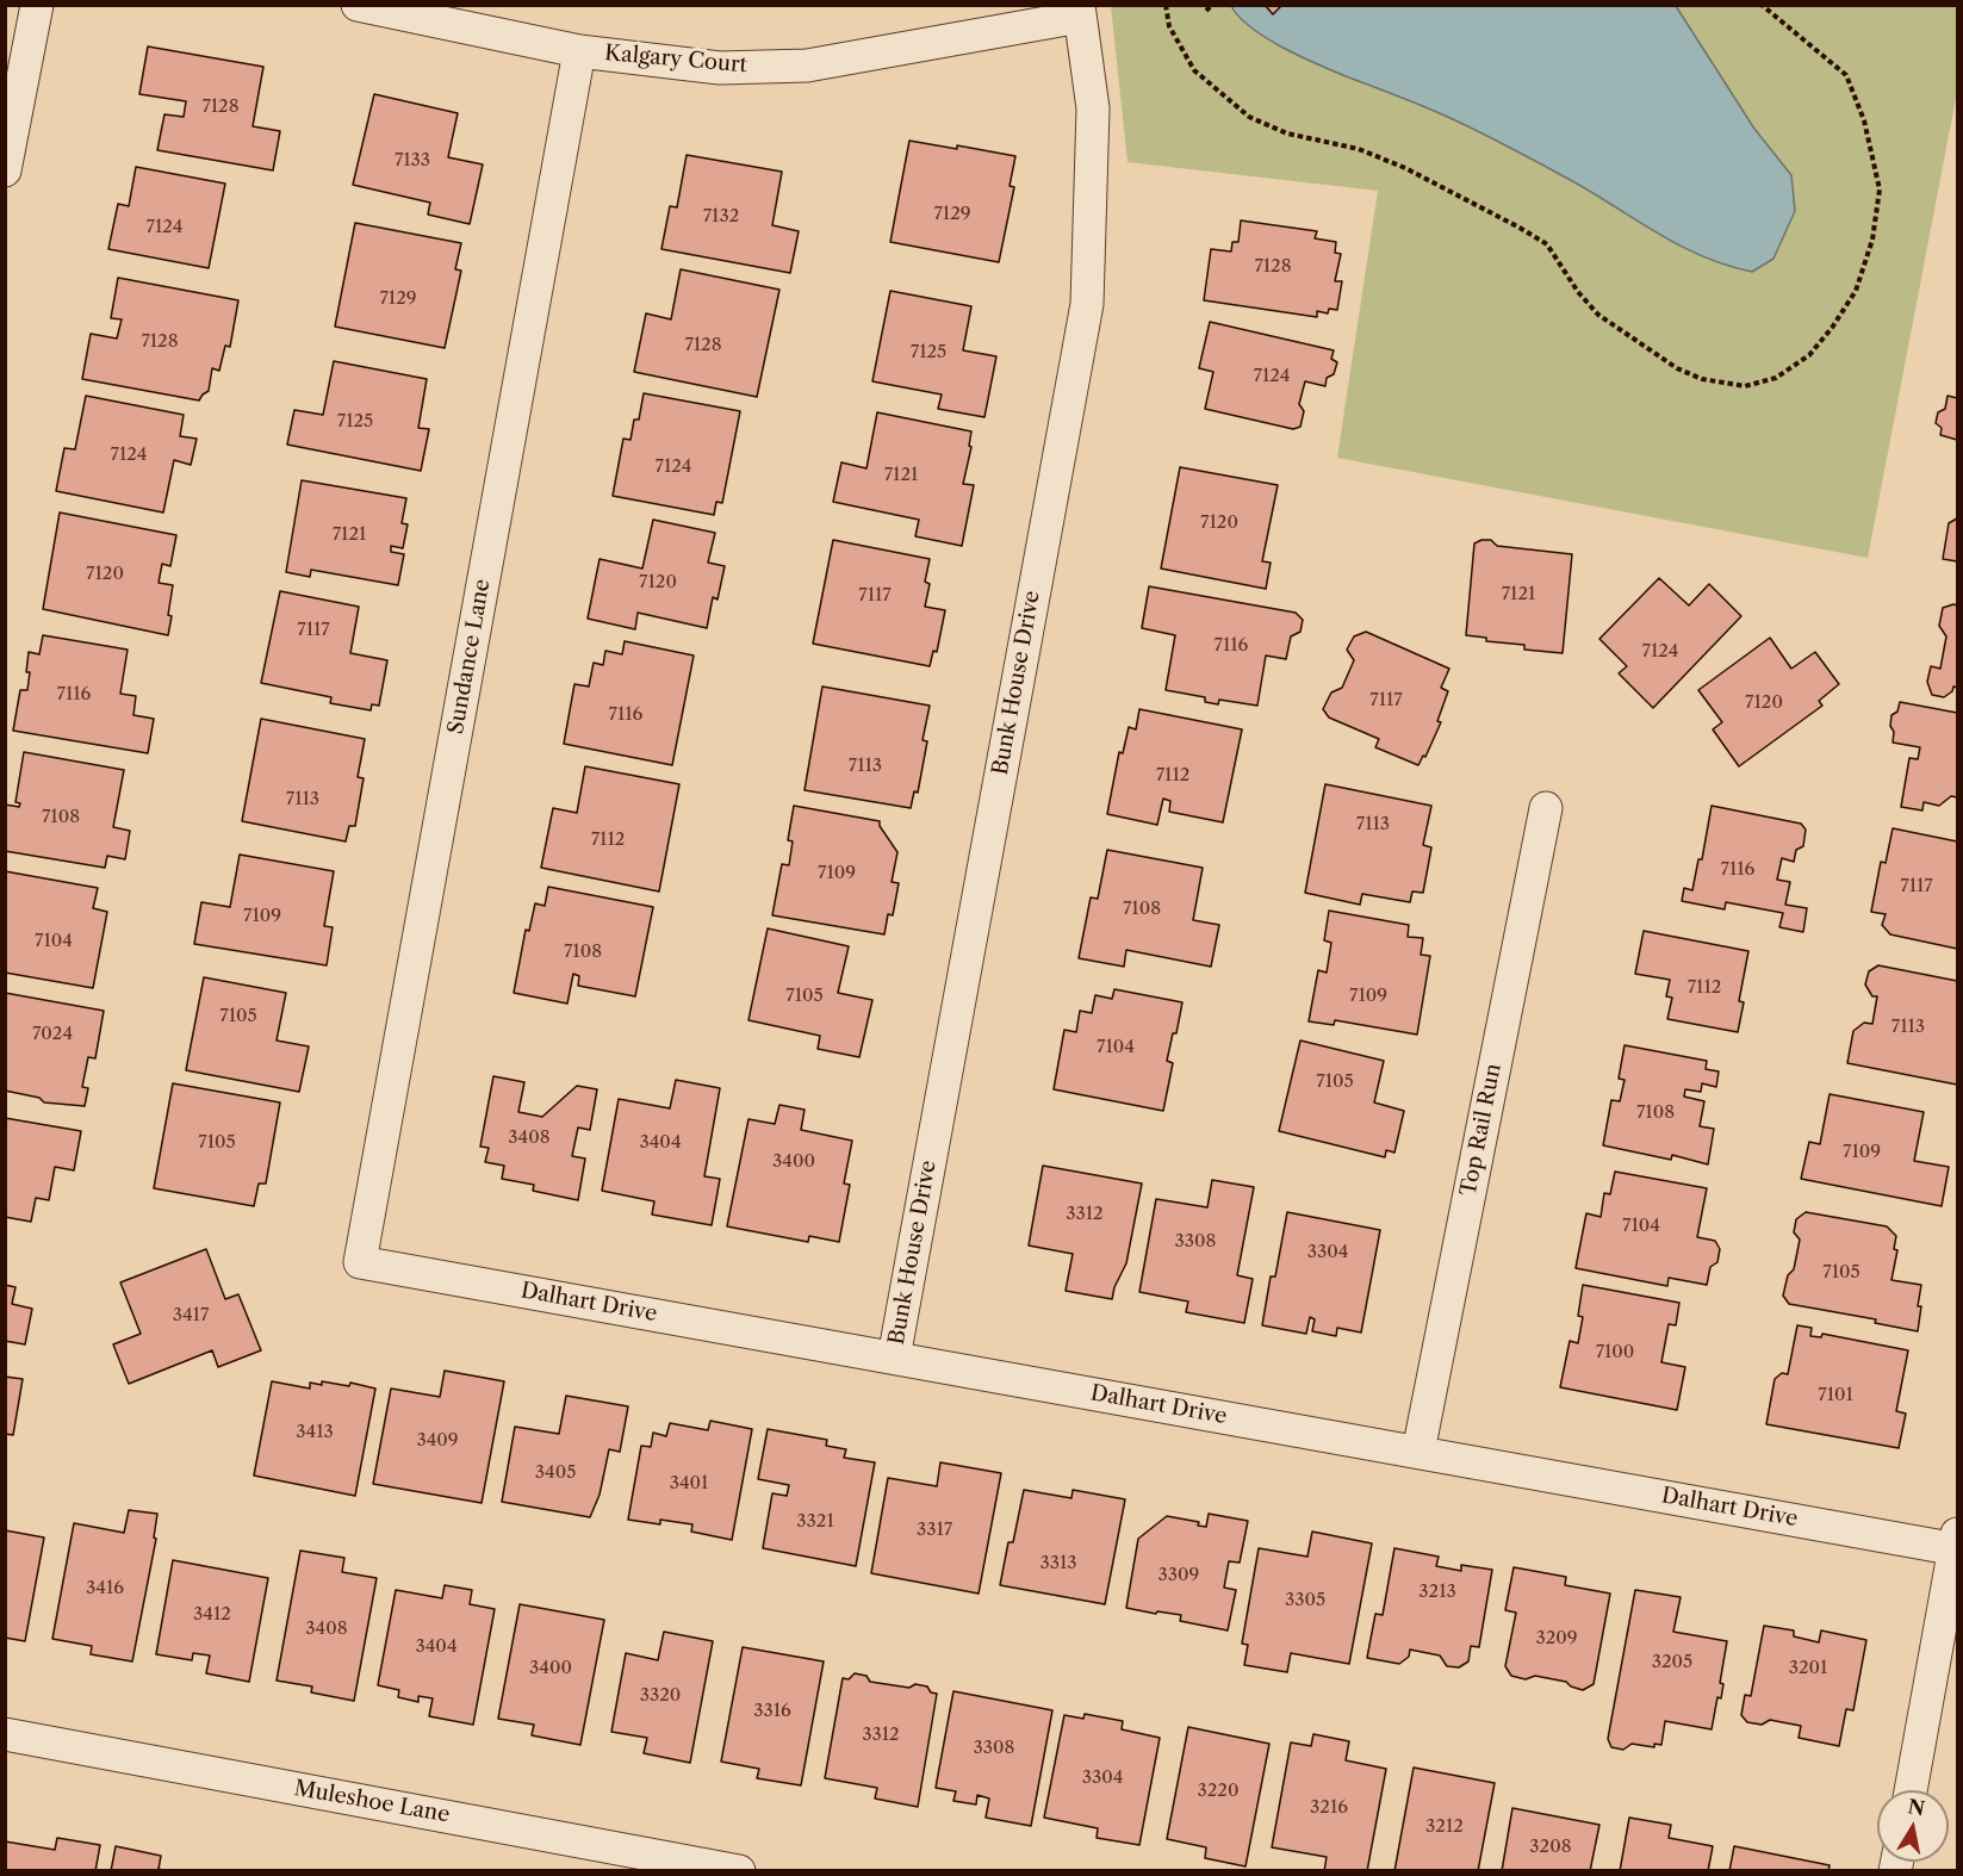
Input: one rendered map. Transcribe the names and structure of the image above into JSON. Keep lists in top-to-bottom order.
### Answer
{
  "streets": {
    "street": [
      "Kalgary Court",
      "Sundance Lane",
      "Bunk House Drive",
      "Top Rail Run",
      "Dalhart Drive",
      "Muleshoe Lane"
    ]
  },
  "crossings": [
    ["Kalgary Court", "Sundance Lane"],
    ["Kalgary Court", "Bunk House Drive"],
    ["Sundance Lane", "Dalhart Drive"],
    ["Bunk House Drive", "Dalhart Drive"],
    ["Top Rail Run", "Dalhart Drive"]
  ],
  "house_numbers": [
    "7128",
    "7133",
    "7129",
    "7132",
    "7124",
    "7128",
    "7129",
    "7128",
    "7128",
    "7125",
    "7124",
    "7125",
    "7124",
    "7124",
    "7121",
    "7120",
    "7121",
    "7120",
    "7120",
    "7121",
    "7117",
    "7117",
    "7116",
    "7124",
    "7116",
    "7117",
    "7120",
    "7116",
    "7113",
    "7112",
    "7113",
    "7108",
    "7113",
    "7112",
    "7116",
    "7109",
    "7117",
    "7108",
    "7109",
    "7104",
    "7108",
    "7112",
    "7105",
    "7109",
    "7105",
    "7113",
    "7024",
    "7104",
    "7105",
    "7108",
    "3408",
    "7105",
    "3404",
    "7109",
    "3400",
    "3312",
    "7104",
    "3308",
    "3304",
    "7105",
    "3417",
    "7100",
    "7101",
    "3413",
    "3409",
    "3405",
    "3401",
    "3321",
    "3317",
    "3313",
    "3309",
    "3416",
    "3213",
    "3305",
    "3412",
    "3408",
    "3209",
    "3404",
    "3205",
    "3400",
    "3201",
    "3320",
    "3316",
    "3312",
    "3308",
    "3304",
    "3220",
    "3216",
    "3212",
    "3208"
  ],
  "north": "top"
}
